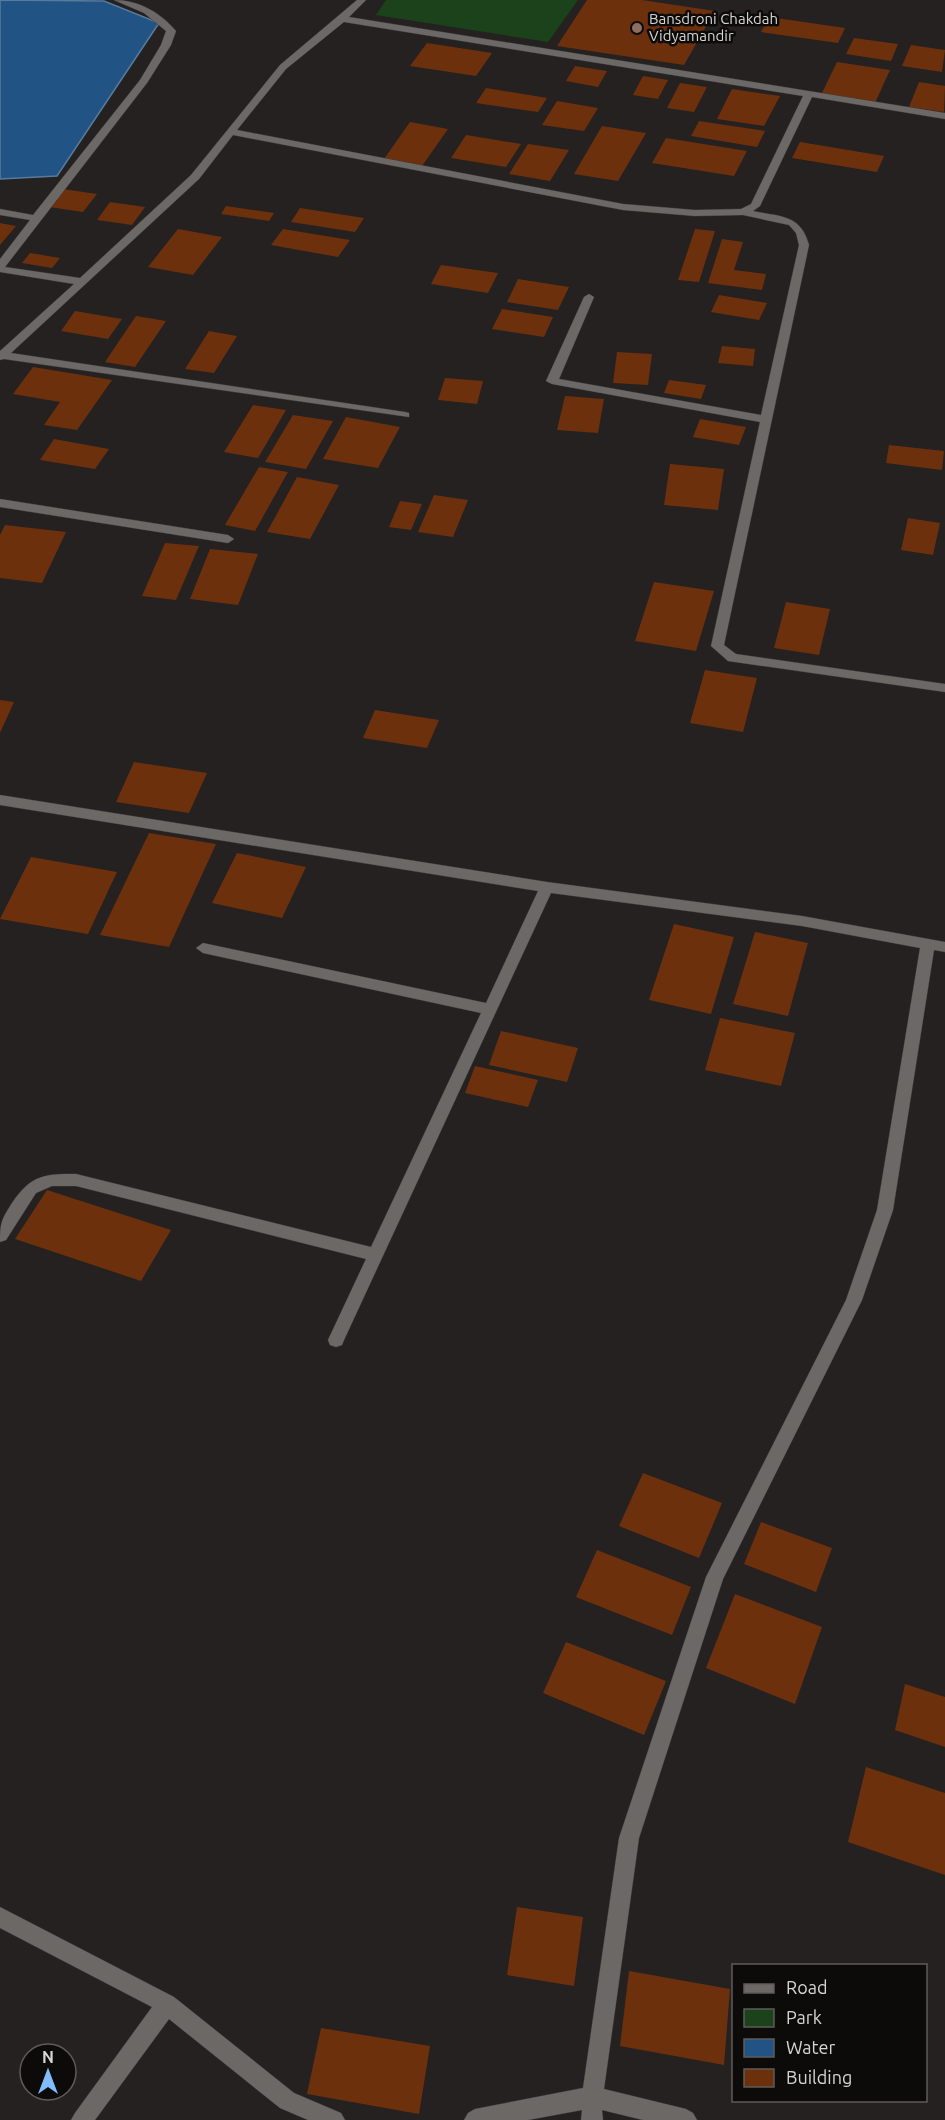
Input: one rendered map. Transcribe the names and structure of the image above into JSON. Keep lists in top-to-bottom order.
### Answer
{
  "places": ["Bansdroni Chakdah Vidyamandir"],
  "legend": [
    "Road",
    "Park",
    "Water",
    "Building"
  ],
  "north": "top"
}
